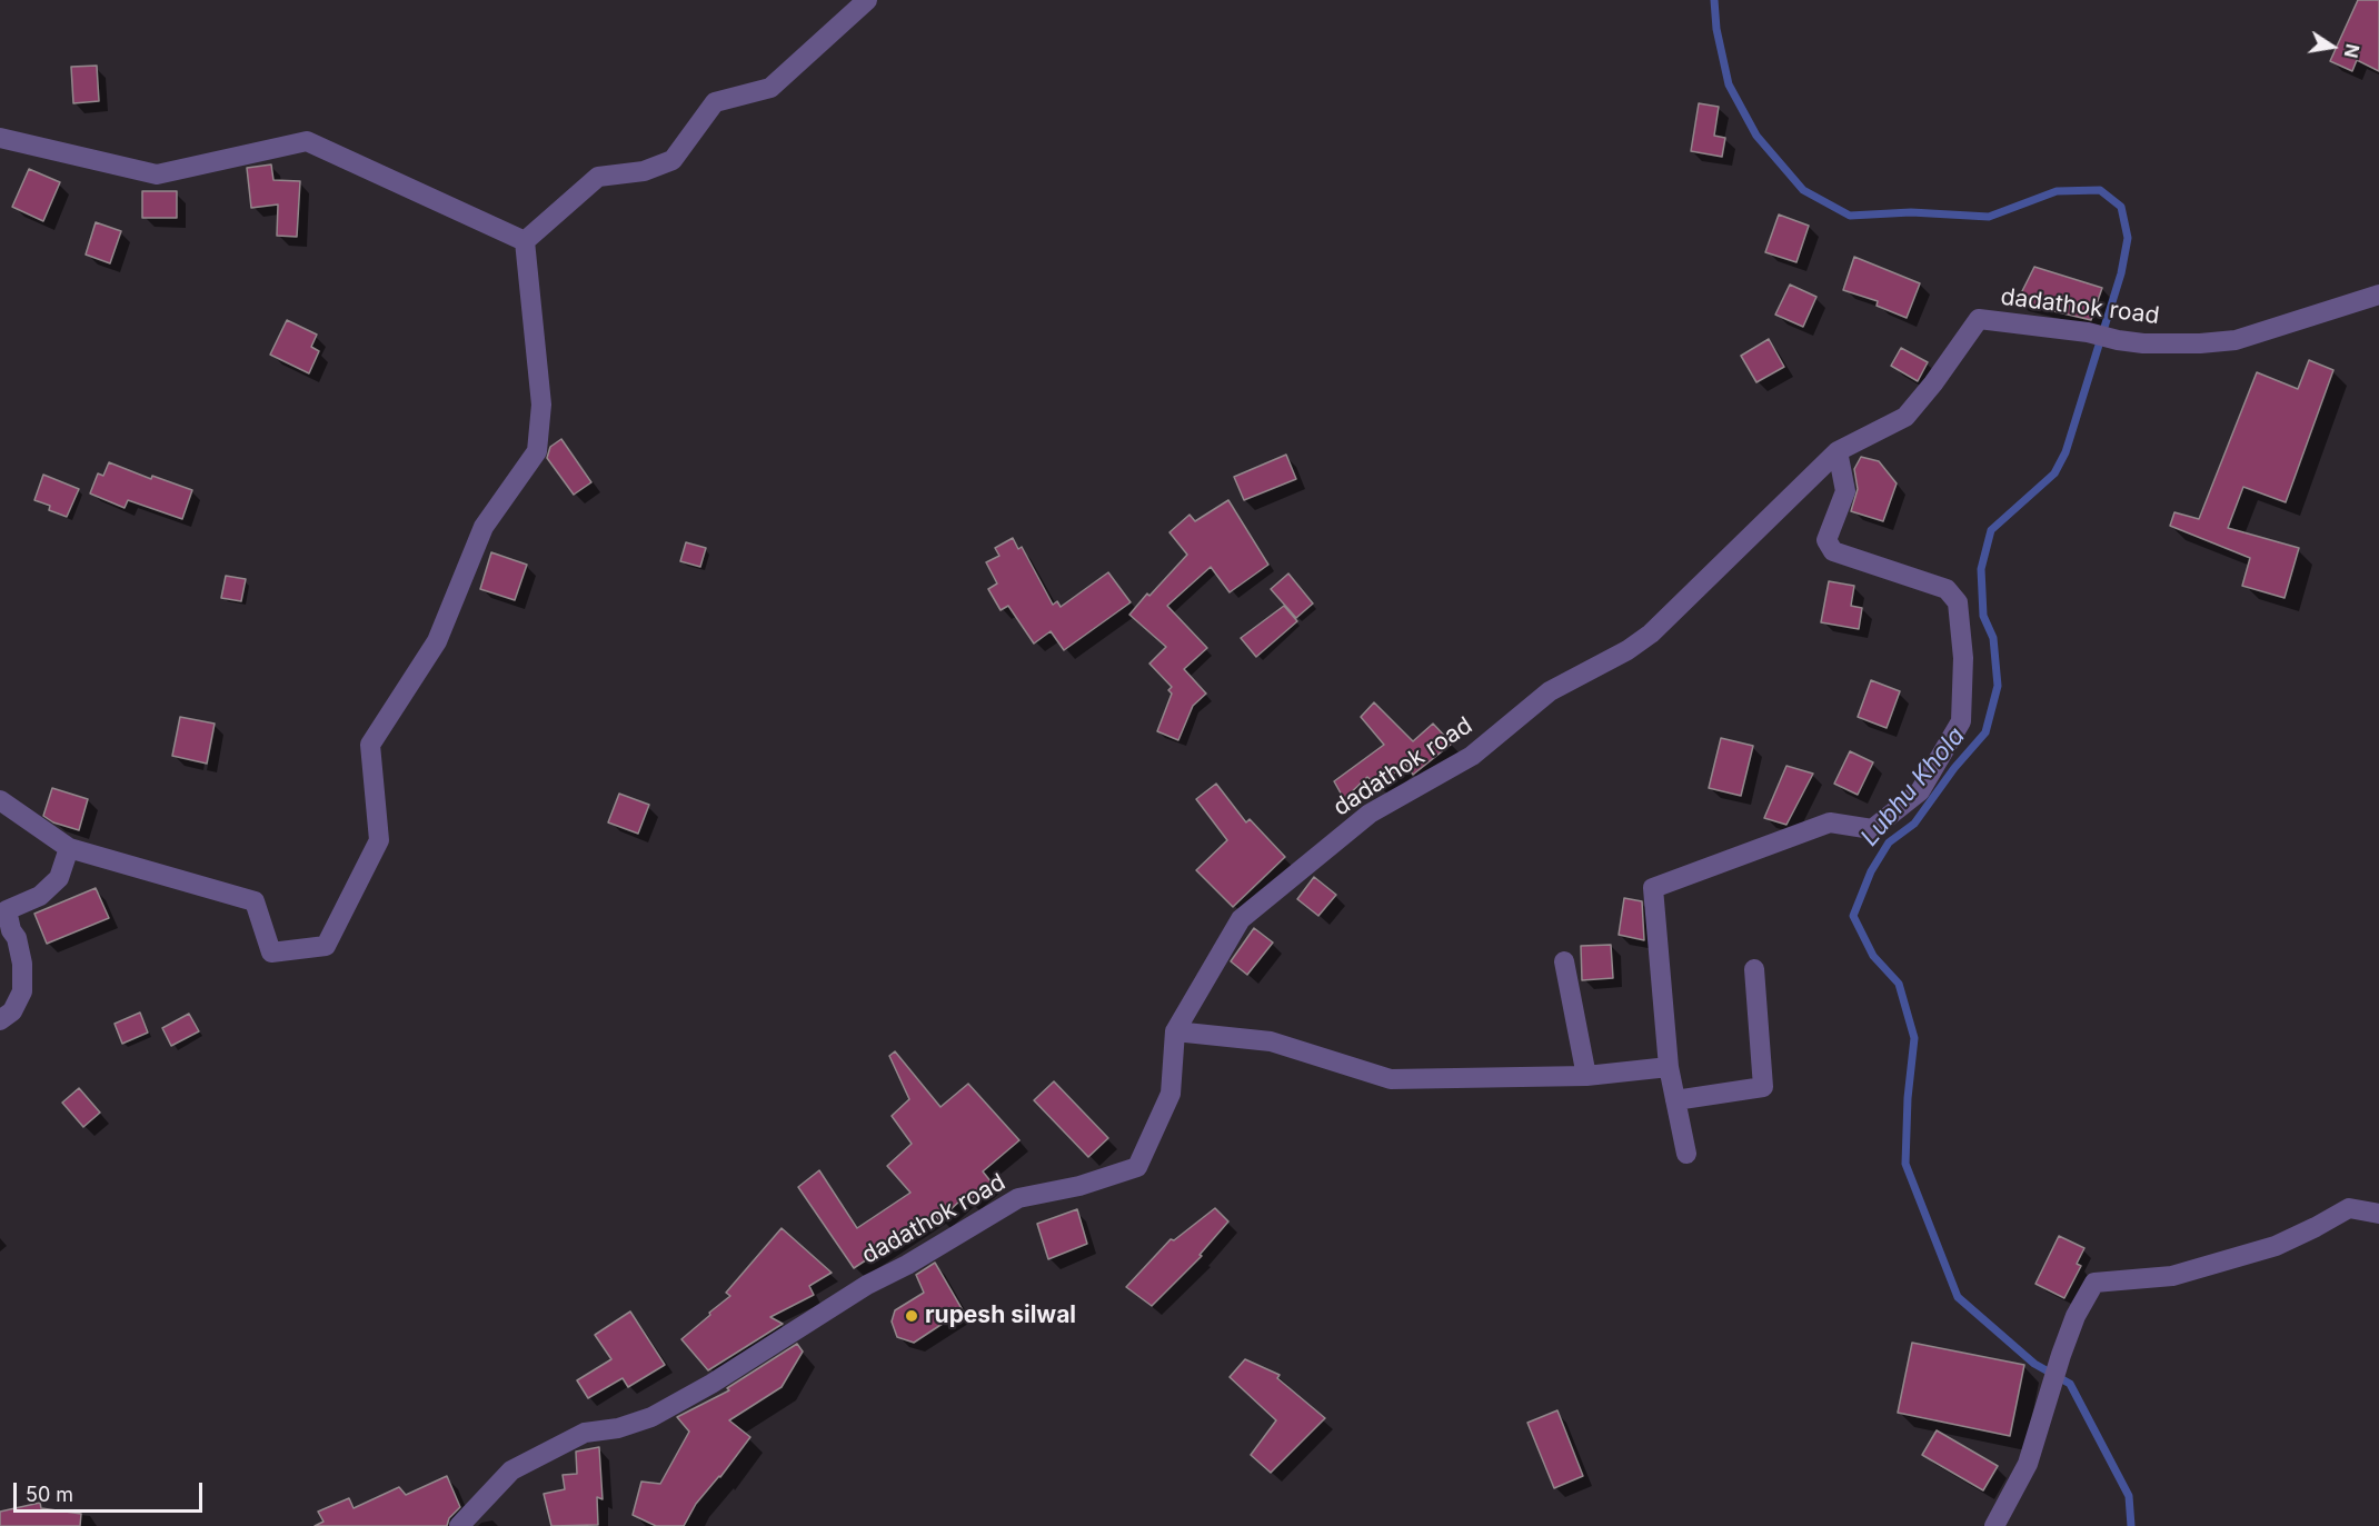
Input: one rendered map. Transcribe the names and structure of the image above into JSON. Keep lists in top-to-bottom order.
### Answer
{
  "streets": {
    "street": ["dadathok road"]
  },
  "water": ["Lubhu Khola"],
  "places": ["rupesh silwal"],
  "scale_bar": "50 m",
  "north": "right"
}
